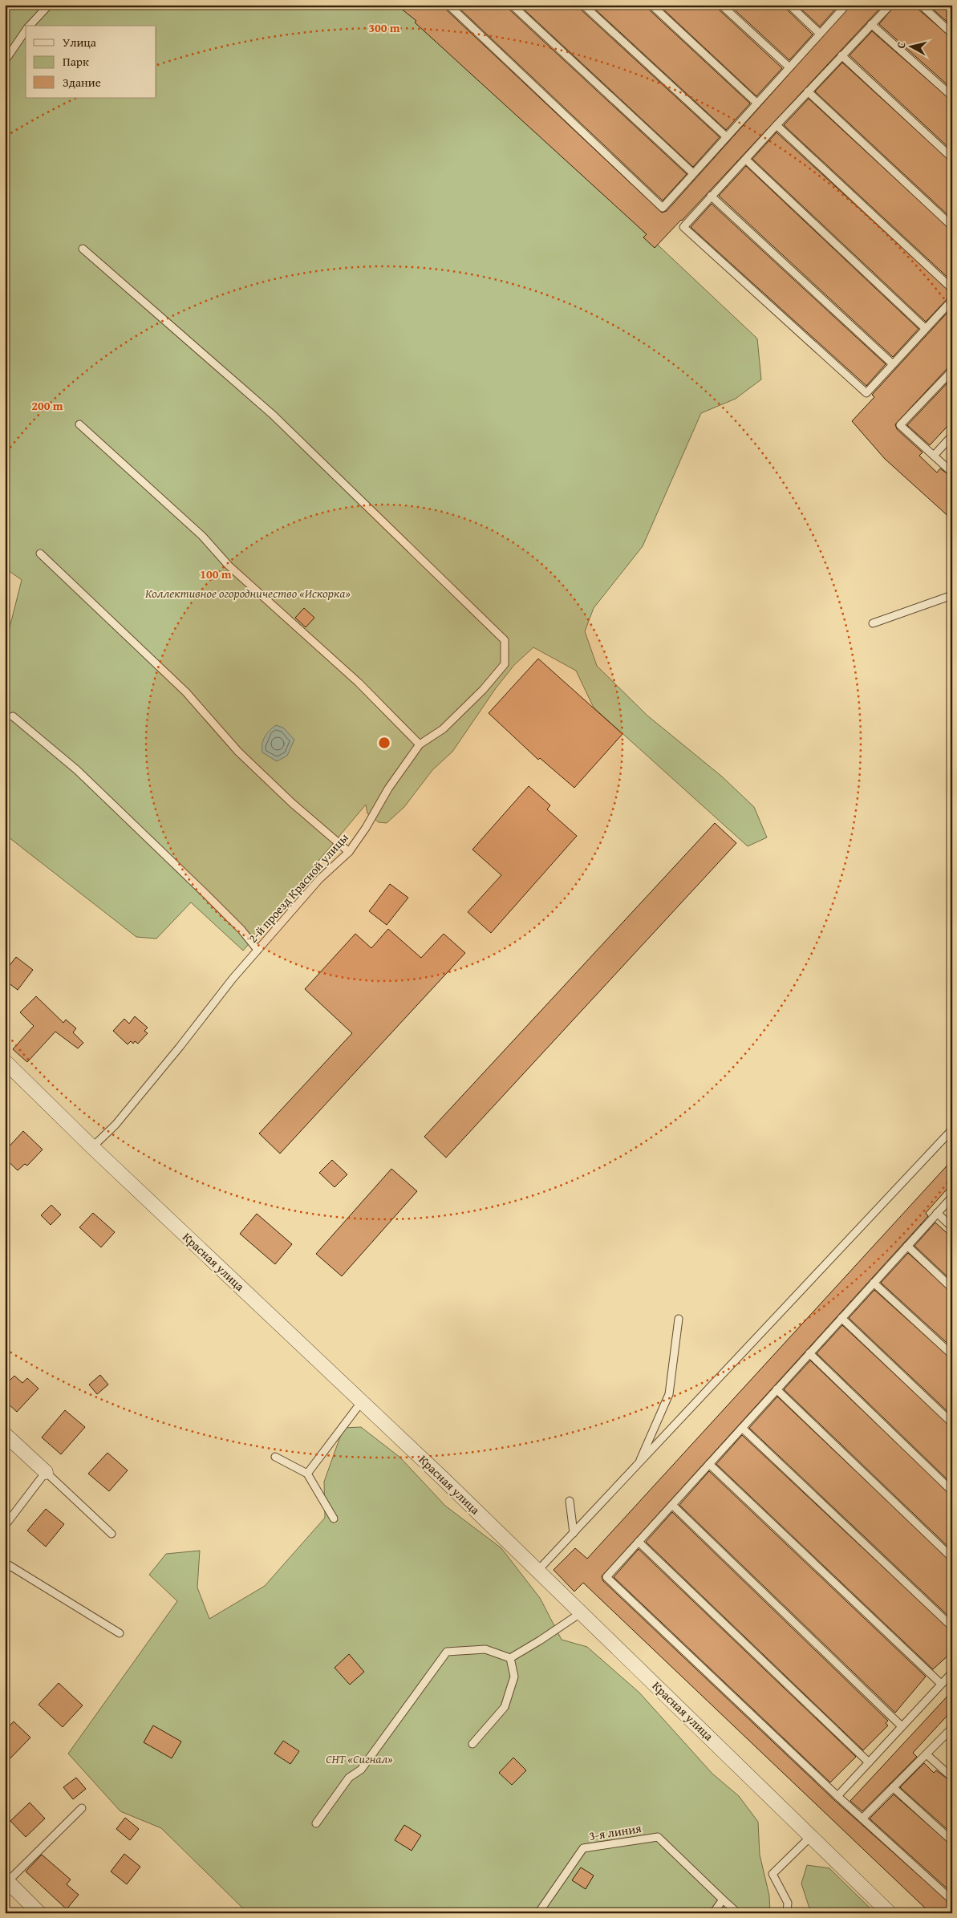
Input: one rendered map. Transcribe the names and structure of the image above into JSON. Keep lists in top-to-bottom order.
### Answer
{
  "streets": {
    "street": ["Красная улица"],
    "lane": ["2-й проезд Красной улицы", "3-я линия"]
  },
  "crossings": [
    ["2-й проезд Красной улицы", "Красная улица"]
  ],
  "parks": ["Коллективное огородничество «Искорка»", "СНТ «Сигнал»"],
  "legend": ["Улица", "Парк", "Здание"],
  "north": "left",
  "rings": ["300 m", "200 m", "100 m"]
}
